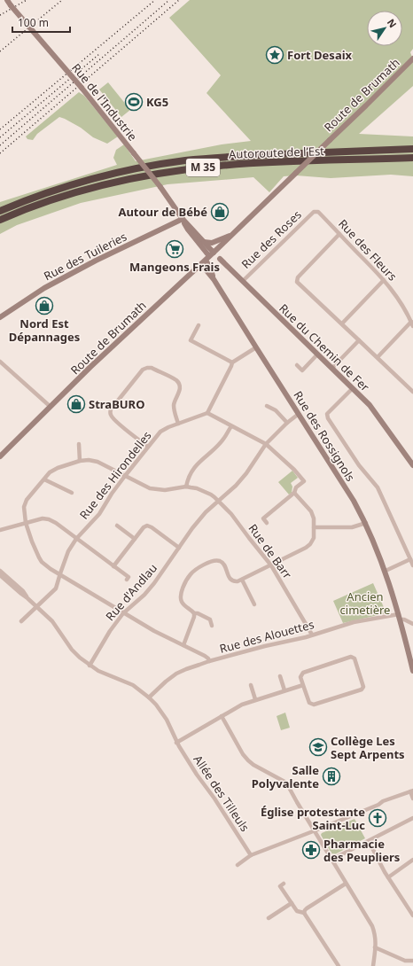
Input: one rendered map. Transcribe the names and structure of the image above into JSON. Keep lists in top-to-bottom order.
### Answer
{
  "streets": {
    "highway": ["Autoroute de l’Est", "M 35"],
    "street": [
      "Route de Brumath",
      "Rue de l'Industrie",
      "Rue des Roses",
      "Rue des Fleurs",
      "Rue des Tuileries",
      "Rue du Chemin de Fer",
      "Rue des Rossignols",
      "Rue des Hirondelles",
      "Rue de Barr",
      "Rue d'Andlau",
      "Rue des Alouettes",
      "Allée des Tilleuls"
    ]
  },
  "crossings": [
    ["Route de Brumath", "Rue de l'Industrie"],
    ["Route de Brumath", "Rue du Chemin de Fer"],
    ["Route de Brumath", "Rue des Rossignols"],
    ["Rue de l'Industrie", "Rue des Tuileries"],
    ["Rue de l'Industrie", "Rue du Chemin de Fer"],
    ["Rue de l'Industrie", "Rue des Rossignols"],
    ["Rue des Roses", "Rue des Fleurs"],
    ["Rue des Roses", "Rue du Chemin de Fer"],
    ["Rue du Chemin de Fer", "Rue des Rossignols"],
    ["Rue des Rossignols", "Rue d'Andlau"],
    ["Rue des Rossignols", "Rue des Alouettes"],
    ["Rue des Hirondelles", "Allée des Tilleuls"],
    ["Rue de Barr", "Rue d'Andlau"],
    ["Rue de Barr", "Rue des Alouettes"],
    ["Rue d'Andlau", "Allée des Tilleuls"],
    ["Rue des Alouettes", "Allée des Tilleuls"]
  ],
  "parks": ["Ancien cimetière"],
  "places": {
    "place": ["Fort Desaix"],
    "sports": ["KG5"],
    "shop": ["Autour de Bébé", "Nord Est Dépannages", "StraBURO"],
    "supermarket": ["Mangeons Frais"],
    "school or university": ["Collège Les Sept Arpents"],
    "building": ["Salle Polyvalente"],
    "church": ["Église protestante Saint-Luc"],
    "pharmacy": ["Pharmacie des Peupliers"]
  },
  "scale_bar": "100 m",
  "north": "top right"
}
